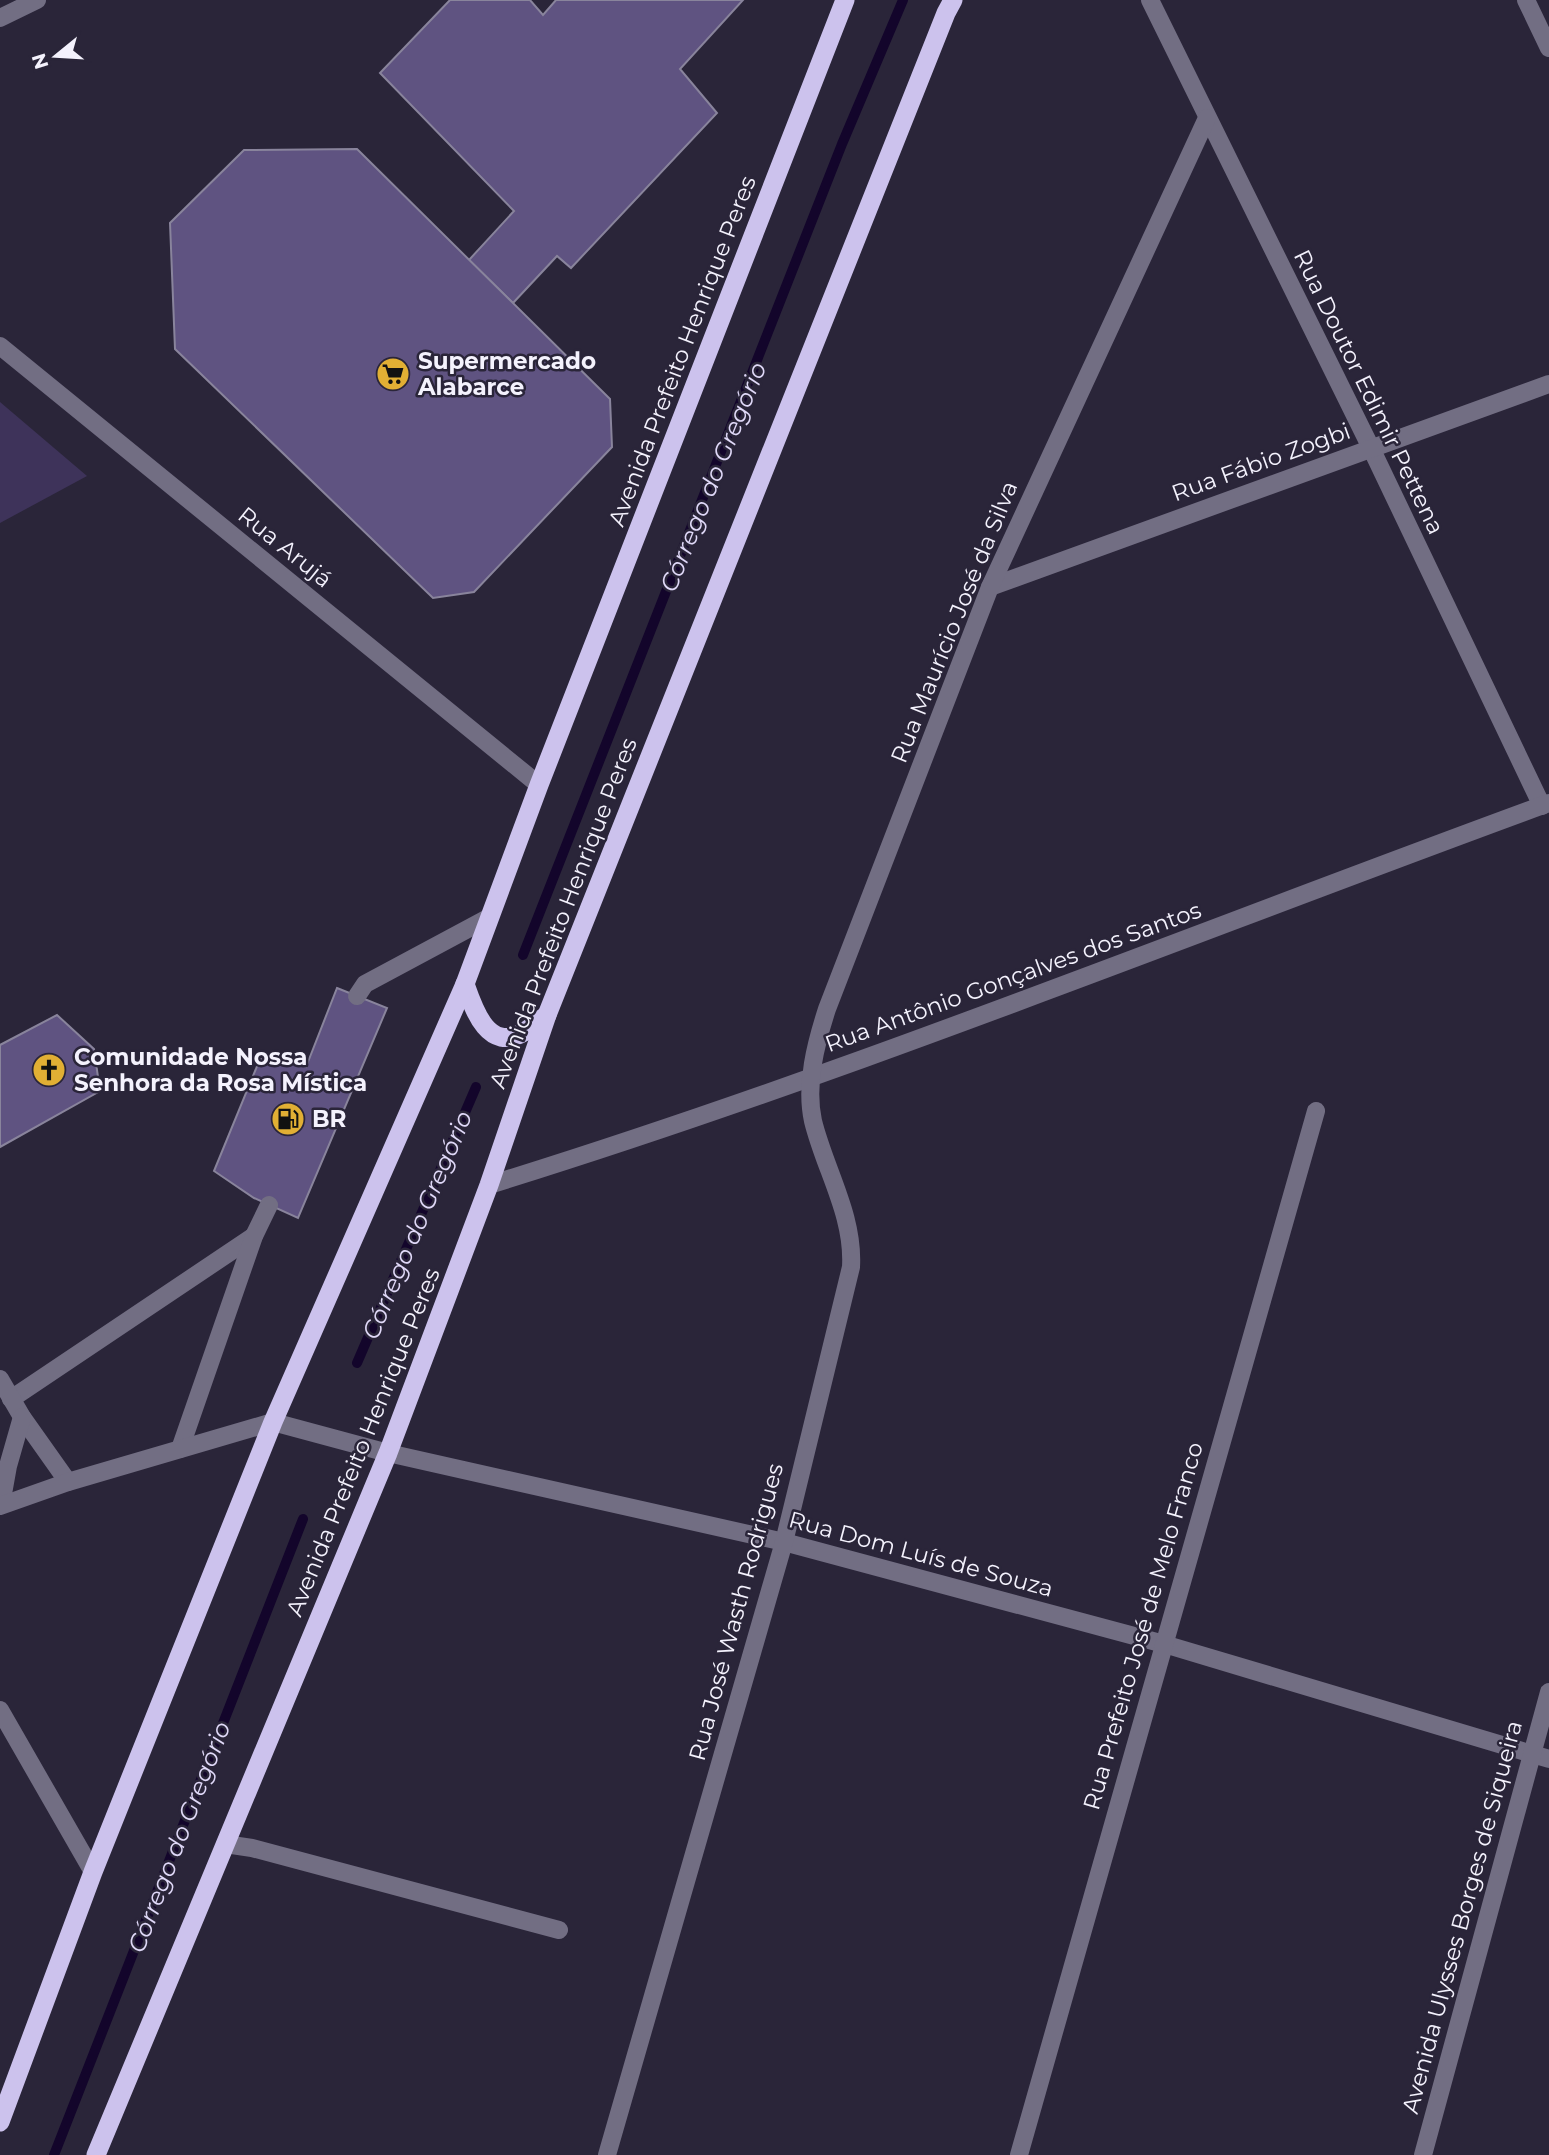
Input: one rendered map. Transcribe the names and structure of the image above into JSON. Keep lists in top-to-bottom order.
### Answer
{
  "streets": {
    "highway": ["Avenida Prefeito Henrique Peres"],
    "street": [
      "Rua Doutor Edimir Pettena",
      "Rua Fábio Zogbi",
      "Rua Arujá",
      "Rua Maurício José da Silva",
      "Rua Antônio Gonçalves dos Santos",
      "Rua Dom Luís de Souza",
      "Rua José Wasth Rodrigues",
      "Rua Prefeito José de Melo Franco",
      "Avenida Ulysses Borges de Siqueira"
    ]
  },
  "crossings": [
    ["Avenida Prefeito Henrique Peres", "Rua Arujá"],
    ["Avenida Prefeito Henrique Peres", "Rua Antônio Gonçalves dos Santos"],
    ["Avenida Prefeito Henrique Peres", "Rua Dom Luís de Souza"],
    ["Rua Doutor Edimir Pettena", "Rua Fábio Zogbi"],
    ["Rua Doutor Edimir Pettena", "Rua Maurício José da Silva"],
    ["Rua Doutor Edimir Pettena", "Rua Antônio Gonçalves dos Santos"],
    ["Rua Fábio Zogbi", "Rua Maurício José da Silva"],
    ["Rua Maurício José da Silva", "Rua Antônio Gonçalves dos Santos"],
    ["Rua Maurício José da Silva", "Rua José Wasth Rodrigues"],
    ["Rua Antônio Gonçalves dos Santos", "Rua José Wasth Rodrigues"],
    ["Rua Dom Luís de Souza", "Rua José Wasth Rodrigues"],
    ["Rua Dom Luís de Souza", "Rua Prefeito José de Melo Franco"],
    ["Rua Dom Luís de Souza", "Avenida Ulysses Borges de Siqueira"]
  ],
  "water": ["Córrego do Gregório"],
  "places": {
    "supermarket": ["Supermercado Alabarce"],
    "church": ["Comunidade Nossa Senhora da Rosa Mística"],
    "fuel station": ["BR"]
  },
  "north": "left"
}
